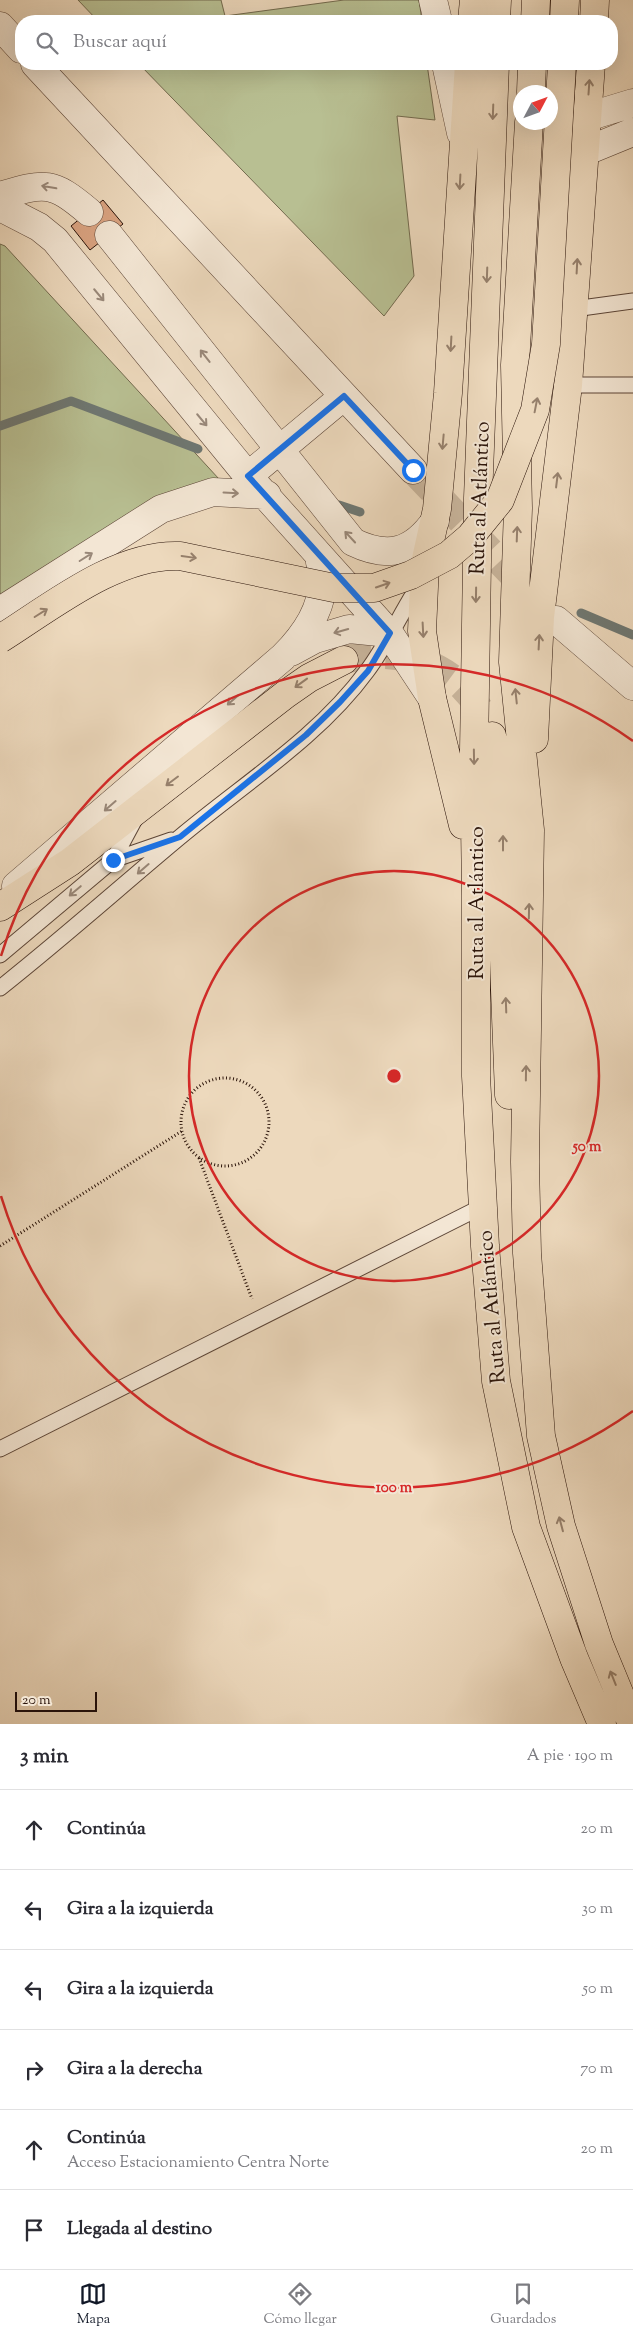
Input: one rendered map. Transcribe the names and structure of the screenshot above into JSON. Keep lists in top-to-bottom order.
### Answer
{
  "streets": {
    "highway": ["Ruta al Atlántico"]
  },
  "scale_bar": "20 m",
  "north": "top right",
  "page": {
    "search": "Buscar aquí",
    "scale": "20 m",
    "heading": ["3 min", "A pie · 190 m"],
    "list": [
      ["Continúa", "20 m"],
      ["Gira a la izquierda", "30 m"],
      ["Gira a la izquierda", "50 m"],
      ["Gira a la derecha", "70 m"],
      ["Continúa", "Acceso Estacionamiento Centra Norte", "20 m"],
      "Llegada al destino"
    ],
    "nav": ["Mapa", "Cómo llegar", "Guardados"]
  },
  "rings": ["50 m", "100 m"]
}
